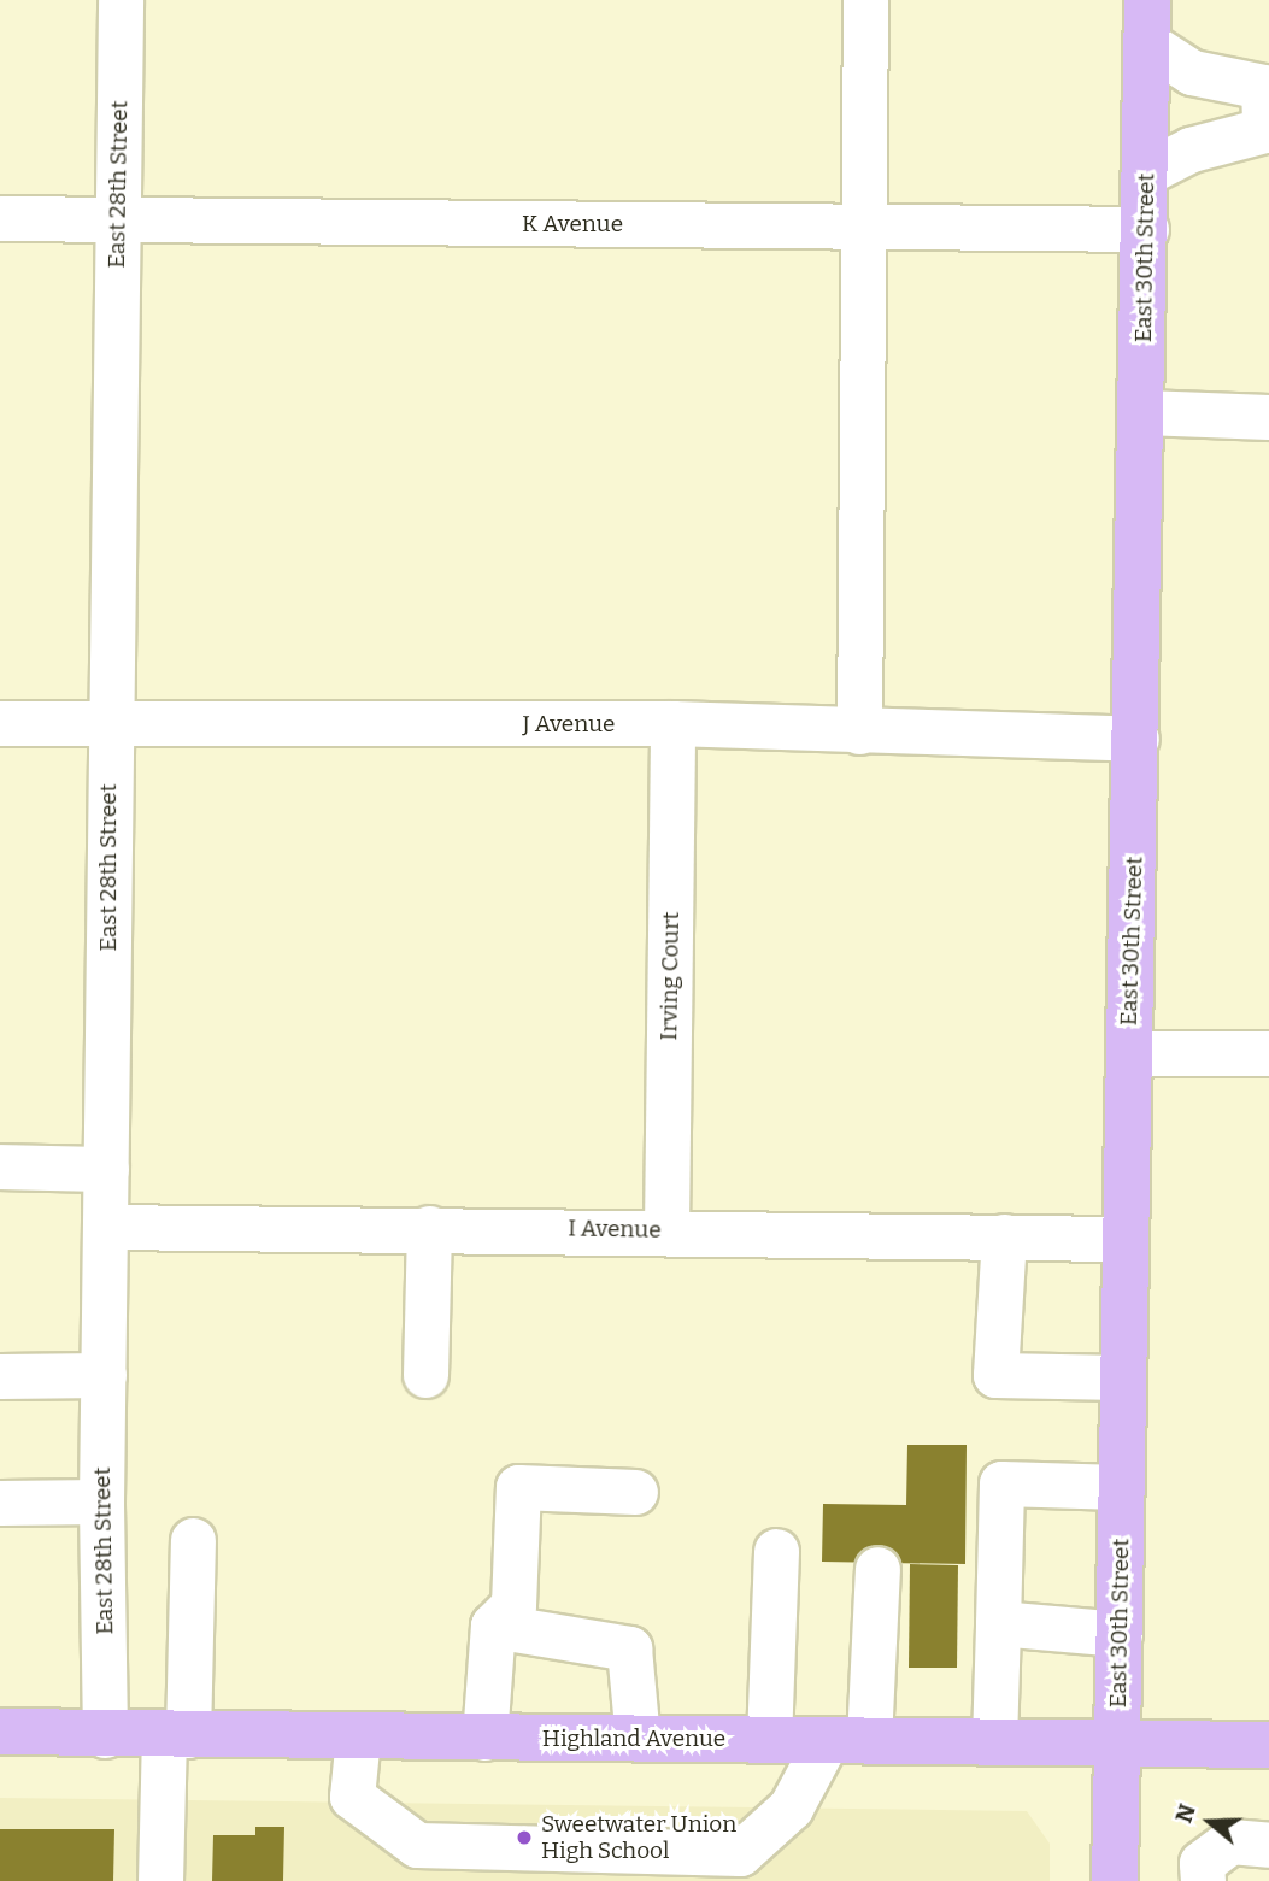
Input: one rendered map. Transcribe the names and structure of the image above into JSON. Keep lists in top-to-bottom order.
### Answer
{
  "streets": {
    "main road": ["East 30th Street", "Highland Avenue"],
    "street": [
      "East 28th Street",
      "K Avenue",
      "J Avenue",
      "Irving Court",
      "I Avenue"
    ]
  },
  "crossings": [
    ["East 28th Street", "K Avenue"],
    ["East 28th Street", "J Avenue"],
    ["East 28th Street", "I Avenue"],
    ["East 28th Street", "Highland Avenue"],
    ["K Avenue", "East 30th Street"],
    ["East 30th Street", "J Avenue"],
    ["East 30th Street", "I Avenue"],
    ["East 30th Street", "Highland Avenue"],
    ["J Avenue", "Irving Court"],
    ["Irving Court", "I Avenue"]
  ],
  "places": ["Sweetwater Union High School"],
  "north": "left"
}
